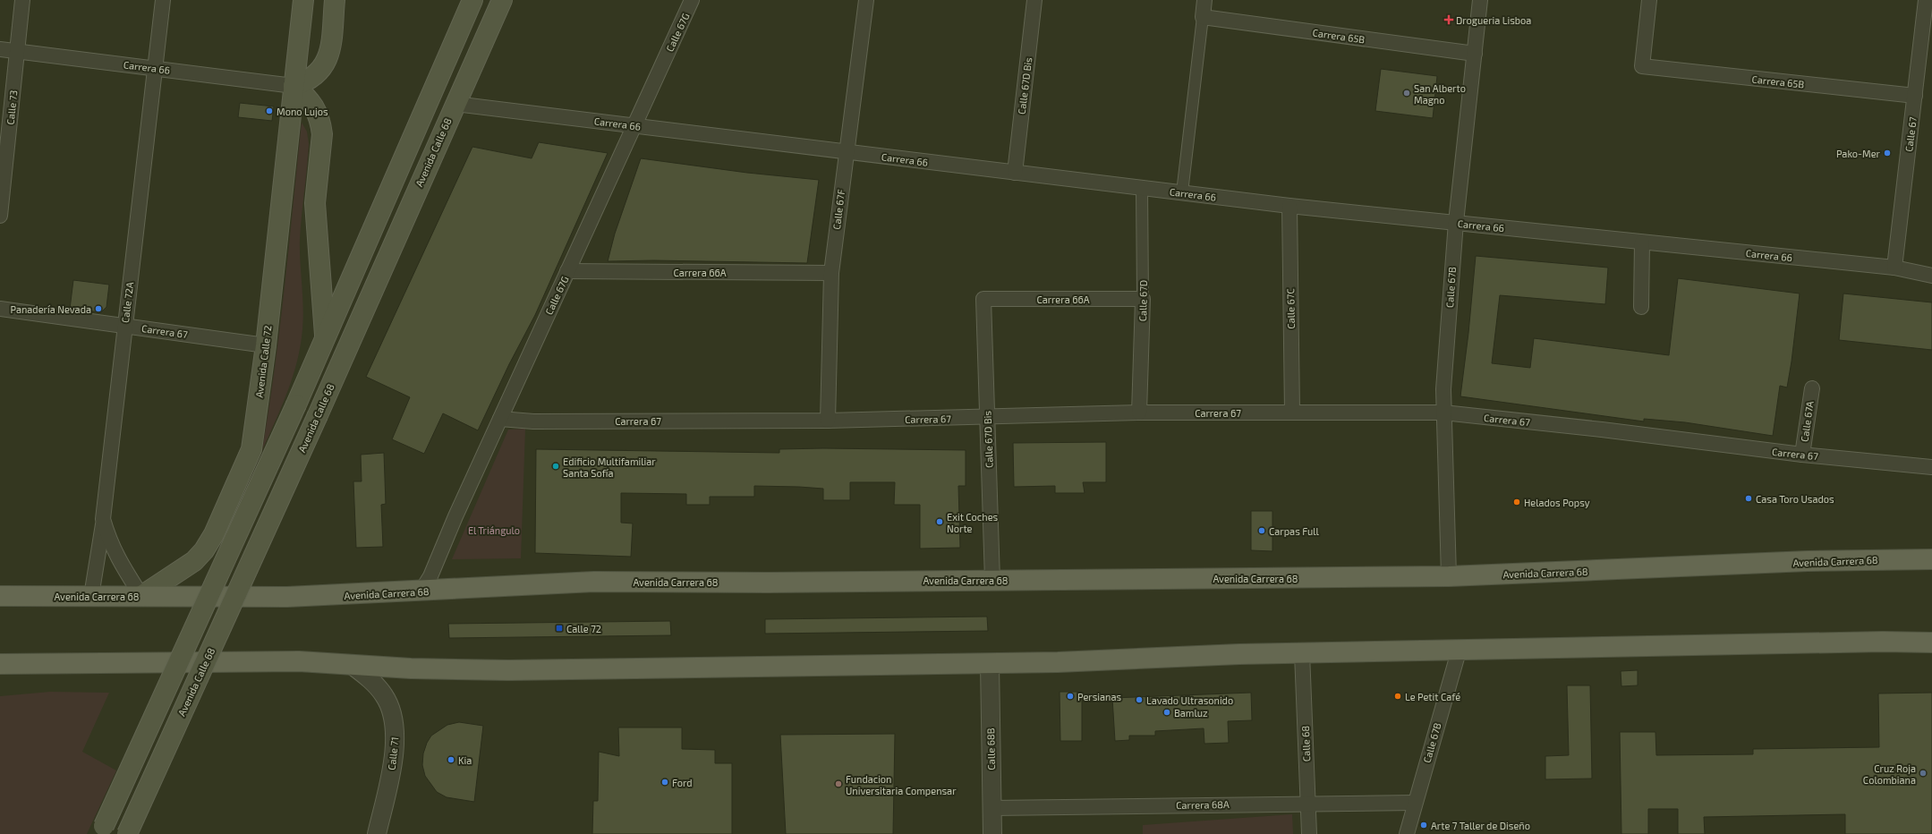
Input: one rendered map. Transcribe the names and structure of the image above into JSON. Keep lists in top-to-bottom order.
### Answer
{
  "streets": {
    "main road": ["Avenida Calle 68", "Avenida Calle 72", "Avenida Carrera 68"],
    "street": [
      "Calle 67G",
      "Carrera 65B",
      "Carrera 66",
      "Calle 67D Bis",
      "Calle 73",
      "Calle 67",
      "Calle 67F",
      "Carrera 66A",
      "Calle 67B",
      "Calle 67D",
      "Calle 72A",
      "Calle 67C",
      "Carrera 67",
      "Calle 67A",
      "Calle 68",
      "Calle 68B",
      "Calle 71",
      "Carrera 68A"
    ]
  },
  "crossings": [
    ["Calle 67G", "Carrera 66"],
    ["Calle 67G", "Carrera 66A"],
    ["Calle 67G", "Carrera 67"],
    ["Calle 67G", "Avenida Carrera 68"],
    ["Carrera 65B", "Calle 67"],
    ["Carrera 65B", "Calle 67B"],
    ["Carrera 66", "Calle 67D Bis"],
    ["Carrera 66", "Calle 73"],
    ["Carrera 66", "Calle 67"],
    ["Carrera 66", "Avenida Calle 68"],
    ["Carrera 66", "Calle 67F"],
    ["Carrera 66", "Calle 67B"],
    ["Carrera 66", "Calle 67D"],
    ["Carrera 66", "Calle 72A"],
    ["Carrera 66", "Calle 67C"],
    ["Carrera 66", "Avenida Calle 72"],
    ["Calle 67D Bis", "Carrera 66A"],
    ["Calle 67D Bis", "Carrera 67"],
    ["Calle 67D Bis", "Avenida Carrera 68"],
    ["Calle 67F", "Carrera 66A"],
    ["Calle 67F", "Carrera 67"],
    ["Carrera 66A", "Calle 67D"],
    ["Calle 67B", "Carrera 67"],
    ["Calle 67B", "Avenida Carrera 68"],
    ["Calle 67B", "Carrera 68A"],
    ["Calle 67D", "Carrera 67"],
    ["Calle 72A", "Carrera 67"],
    ["Calle 72A", "Avenida Calle 72"],
    ["Calle 72A", "Avenida Carrera 68"],
    ["Calle 67C", "Carrera 67"],
    ["Carrera 67", "Avenida Calle 72"],
    ["Carrera 67", "Calle 67A"],
    ["Avenida Calle 72", "Avenida Carrera 68"],
    ["Calle 68", "Carrera 68A"],
    ["Calle 68B", "Carrera 68A"]
  ],
  "parks": ["El Triángulo"],
  "places": {
    "health": ["Drogueria Lisboa"],
    "other": [
      "San Alberto Magno",
      "Mono Lujos",
      "Pako-Mer",
      "Panadería Nevada",
      "Edificio Multifamiliar Santa Sofía",
      "Casa Toro Usados",
      "Helados Popsy",
      "Exit Coches Norte",
      "Carpas Full",
      "Persianas",
      "Le Petit Café",
      "Lavado Ultrasonido",
      "Bamluz",
      "Kia",
      "Cruz Roja Colombiana",
      "Ford",
      "Fundacion Universitaria Compensar",
      "Arte 7 Taller de Diseño"
    ],
    "transit": ["Calle 72"]
  }
}
